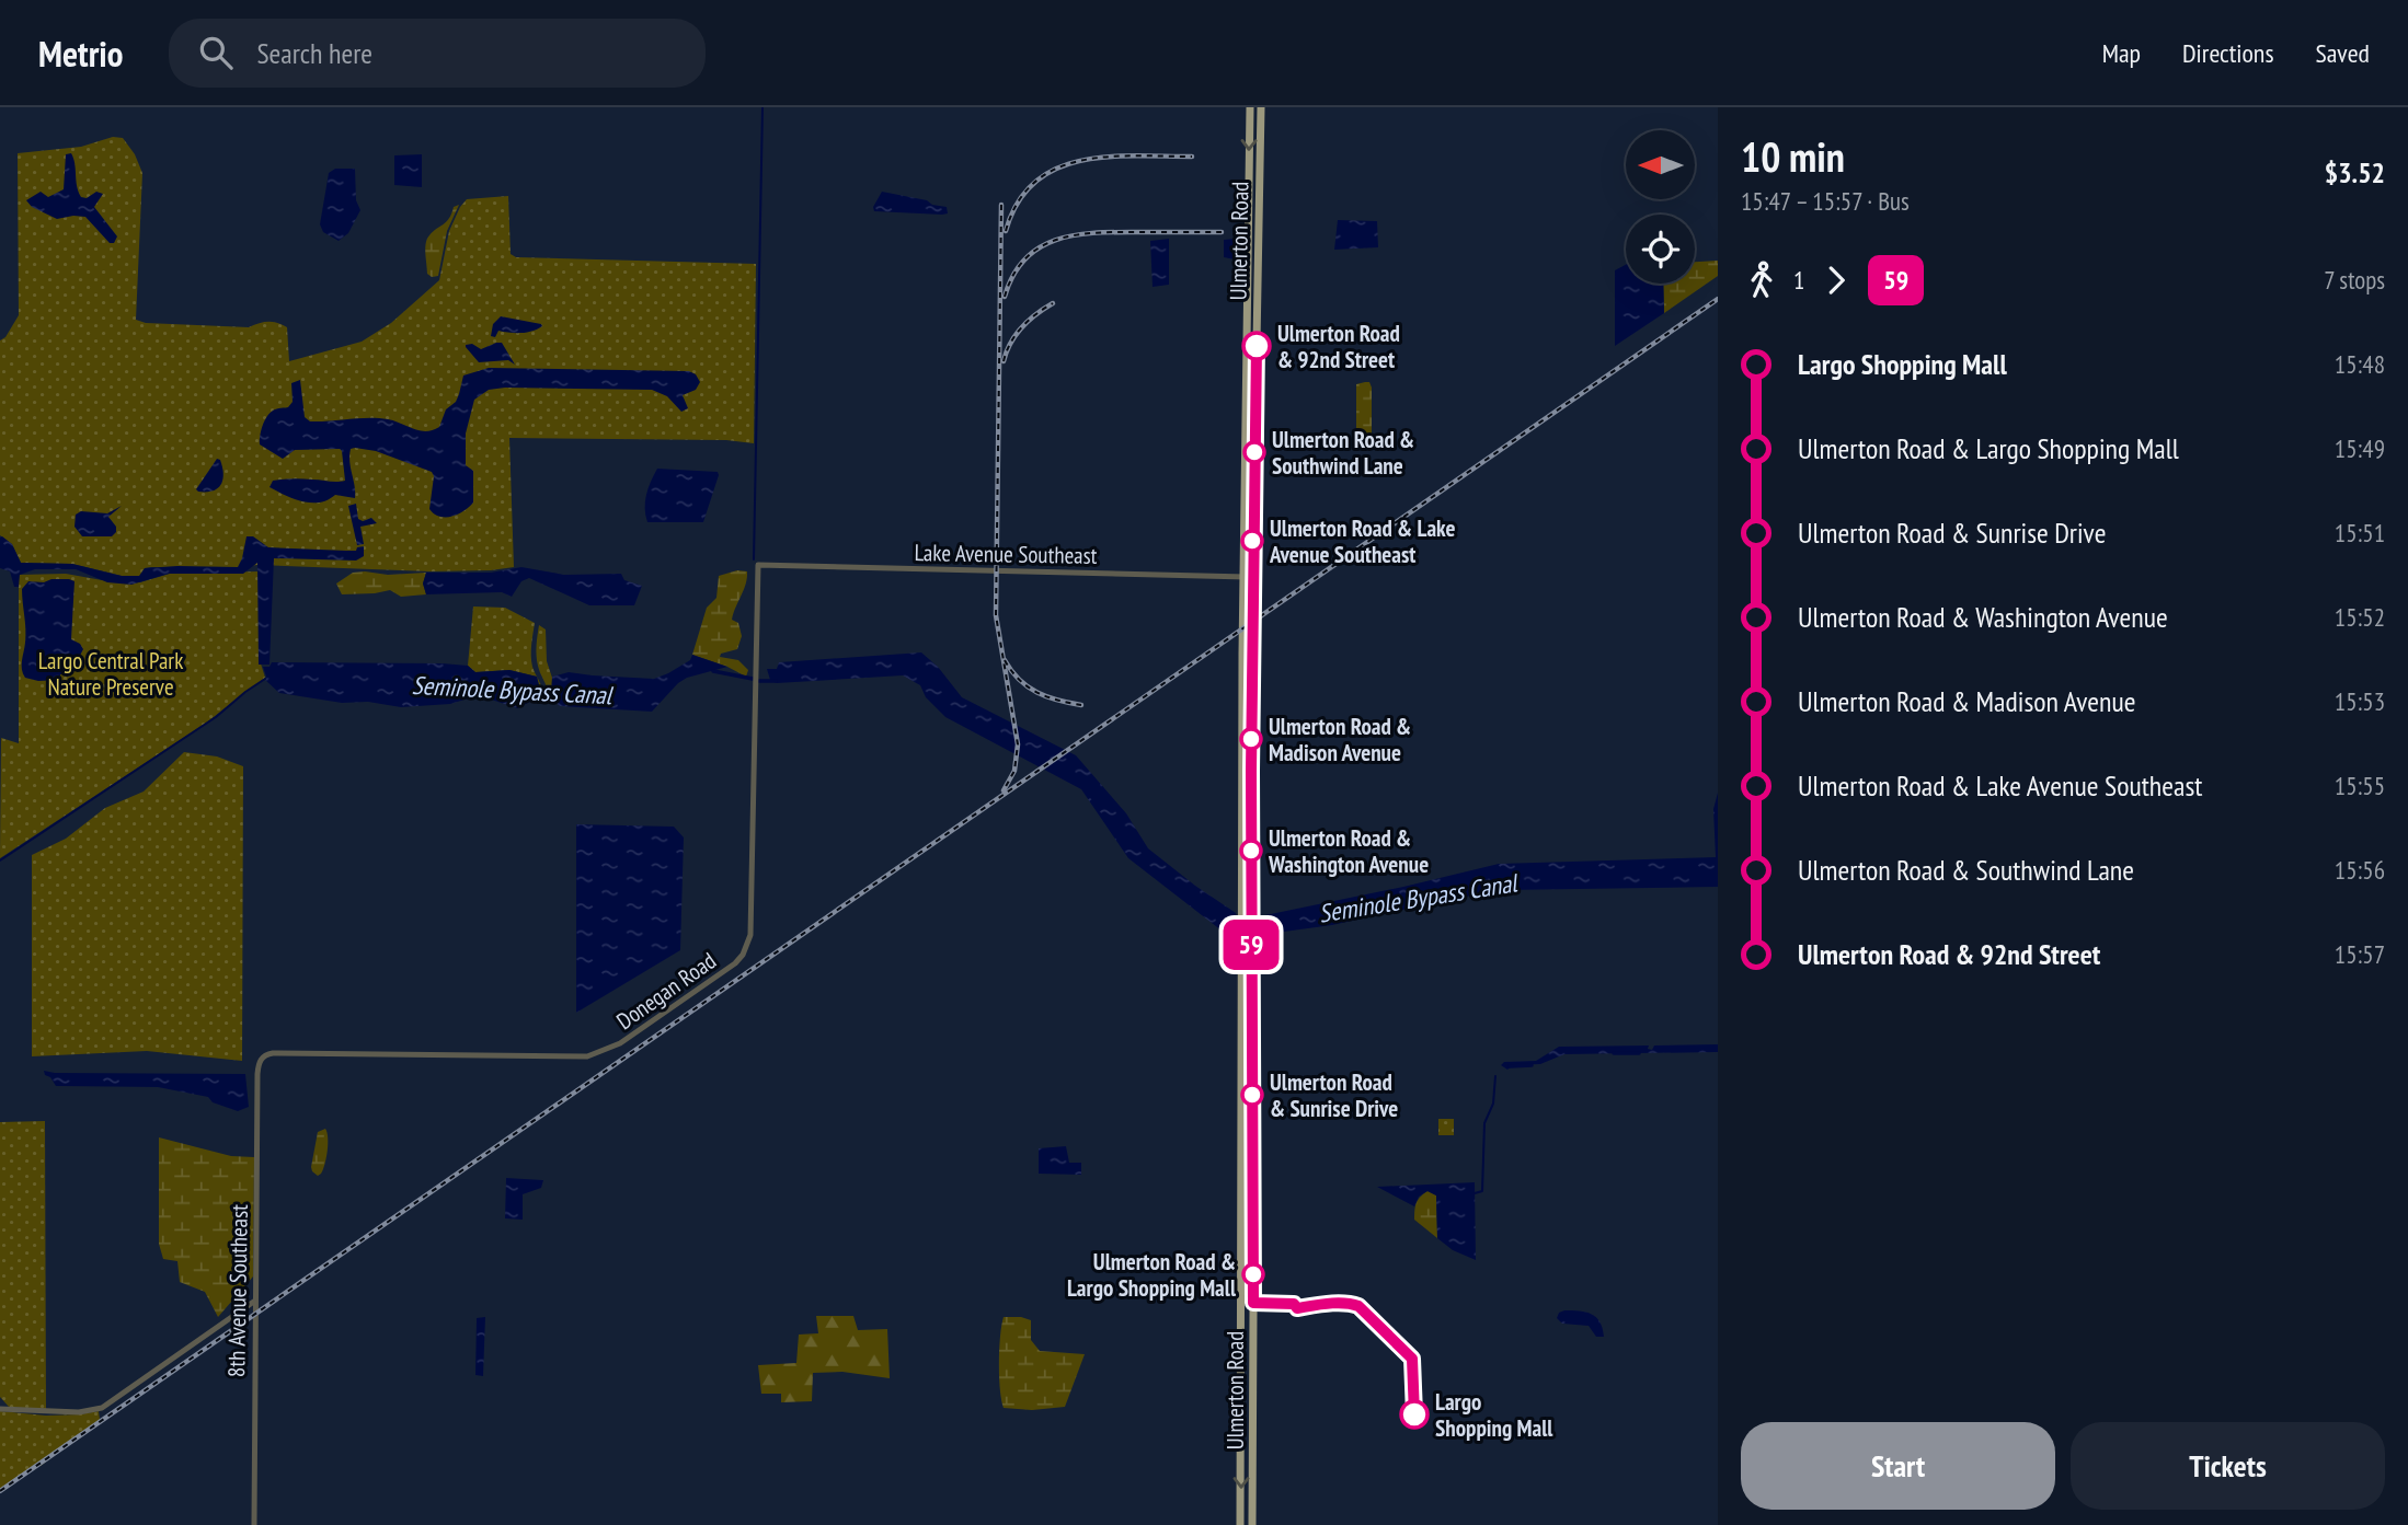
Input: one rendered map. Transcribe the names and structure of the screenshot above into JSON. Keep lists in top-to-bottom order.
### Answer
{
  "streets": {
    "main road": ["Ulmerton Road"],
    "street": ["Lake Avenue Southeast", "Donegan Road", "8th Avenue Southeast"]
  },
  "crossings": [
    ["Ulmerton Road", "Lake Avenue Southeast"],
    ["Lake Avenue Southeast", "Donegan Road"],
    ["Donegan Road", "8th Avenue Southeast"]
  ],
  "water": ["Seminole Bypass Canal"],
  "parks": ["Largo Central Park Nature Preserve"],
  "places": [
    "Ulmerton Road & 92nd Street",
    "Ulmerton Road & Southwind Lane",
    "Ulmerton Road & Lake Avenue Southeast",
    "Ulmerton Road & Madison Avenue",
    "Ulmerton Road & Washington Avenue",
    "Ulmerton Road & Sunrise Drive",
    "Ulmerton Road & Largo Shopping Mall",
    "Largo Shopping Mall"
  ],
  "lines": ["bus line 59"],
  "north": "left",
  "page": {
    "header": "Metrio",
    "search": "Search here",
    "nav": ["Map", "Directions", "Saved"],
    "on_map": "59",
    "heading": ["10 min", "15:47 – 15:57 · Bus", "$3.52"],
    "legs": ["1", "59", "7 stops"],
    "list": [
      {
        "name": "Largo Shopping Mall",
        "value": "15:48"
      },
      {
        "name": "Ulmerton Road & Largo Shopping Mall",
        "value": "15:49"
      },
      {
        "name": "Ulmerton Road & Sunrise Drive",
        "value": "15:51"
      },
      {
        "name": "Ulmerton Road & Washington Avenue",
        "value": "15:52"
      },
      {
        "name": "Ulmerton Road & Madison Avenue",
        "value": "15:53"
      },
      {
        "name": "Ulmerton Road & Lake Avenue Southeast",
        "value": "15:55"
      },
      {
        "name": "Ulmerton Road & Southwind Lane",
        "value": "15:56"
      },
      {
        "name": "Ulmerton Road & 92nd Street",
        "value": "15:57"
      }
    ],
    "buttons": ["Start", "Tickets"]
  }
}
